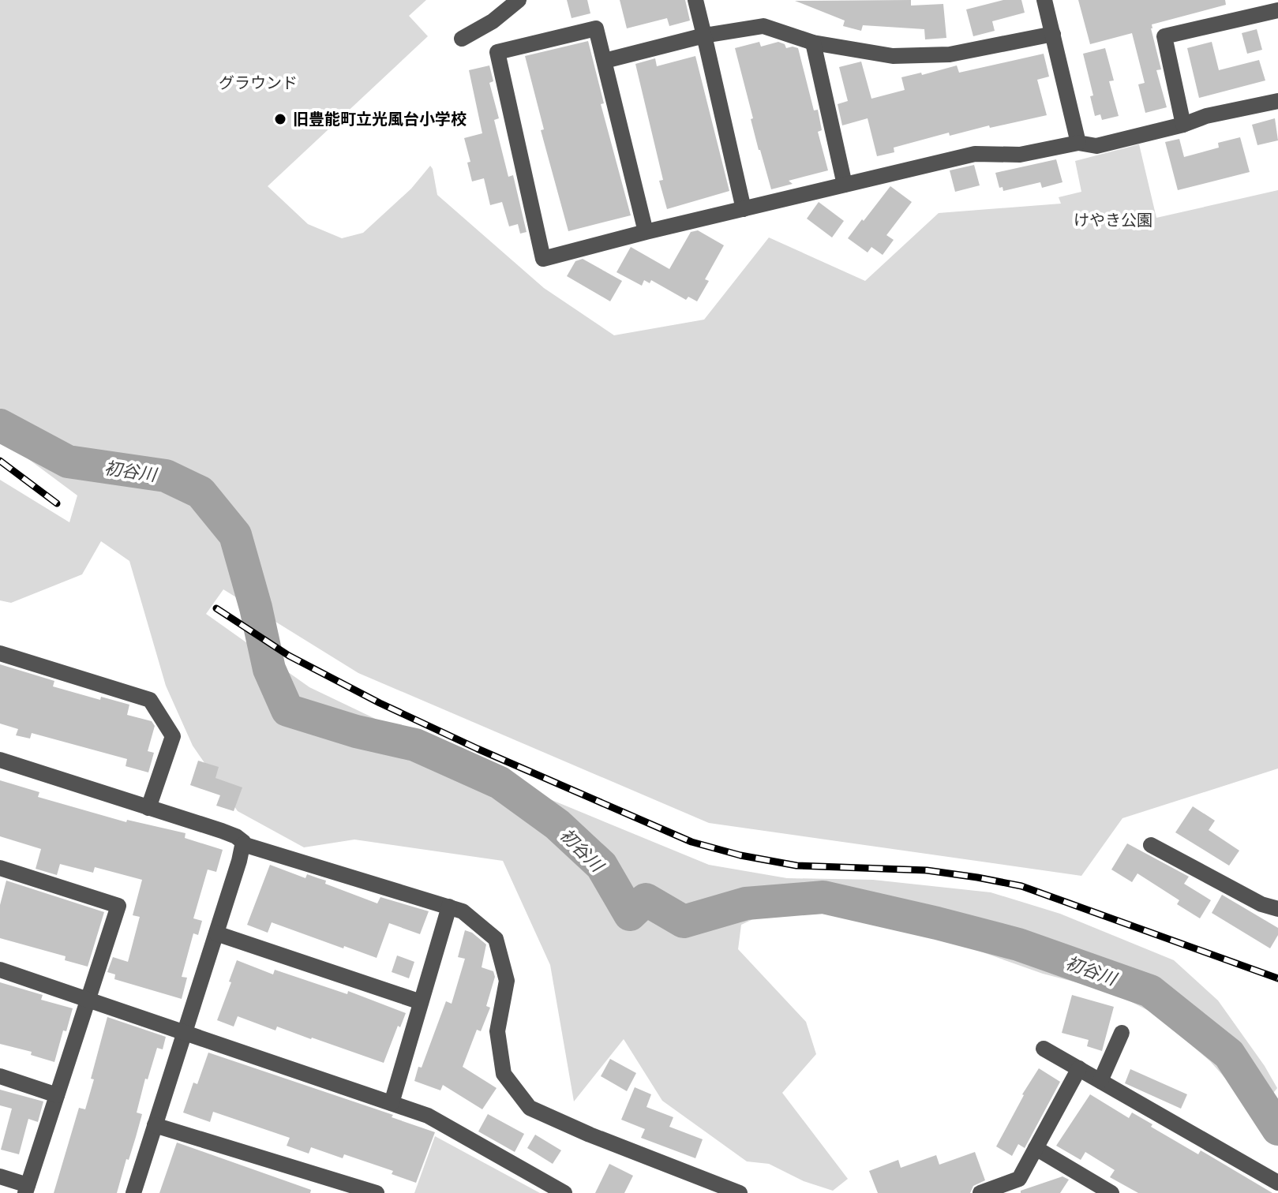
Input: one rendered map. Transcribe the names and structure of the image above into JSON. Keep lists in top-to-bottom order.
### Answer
{
  "water": ["初谷川"],
  "parks": ["グラウンド", "けやき公園"],
  "places": ["旧豊能町立光風台小学校"]
}
